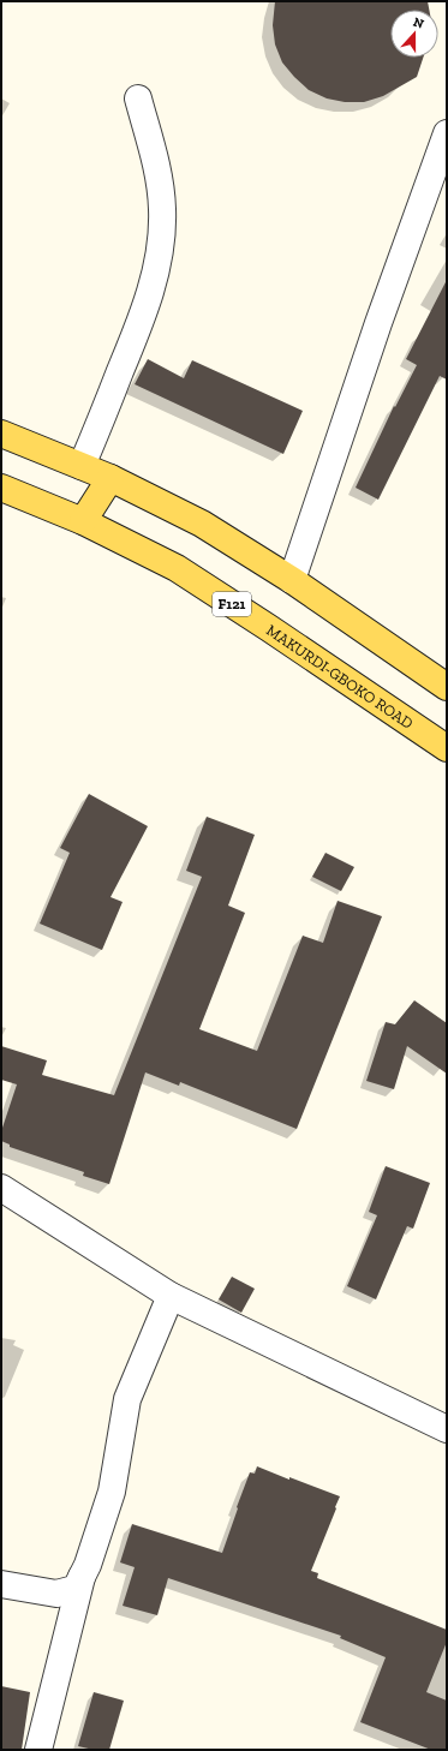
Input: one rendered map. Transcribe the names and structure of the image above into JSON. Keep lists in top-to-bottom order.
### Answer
{
  "streets": {
    "main road": ["F121", "MAKURDI-GBOKO ROAD"]
  },
  "north": "top"
}
